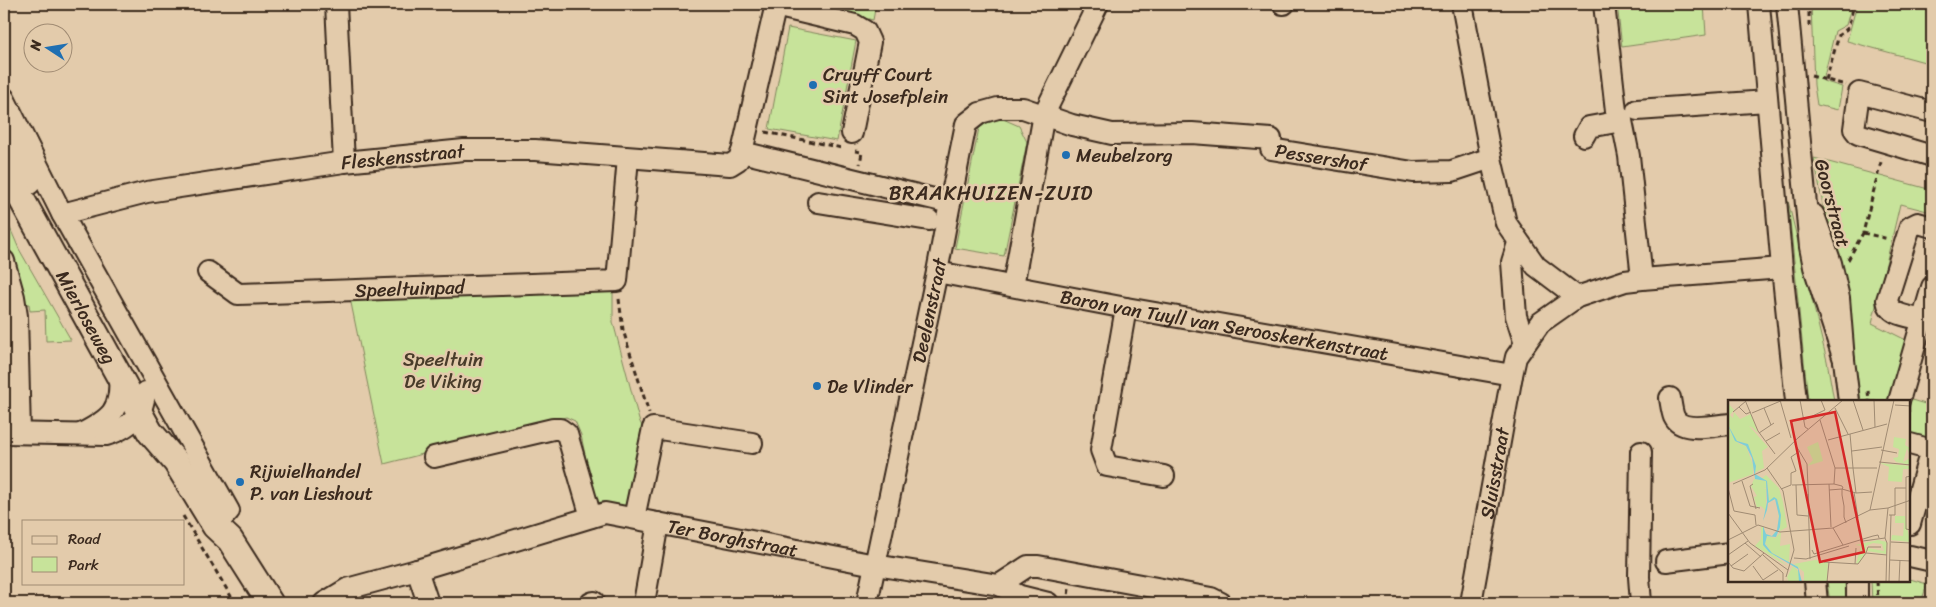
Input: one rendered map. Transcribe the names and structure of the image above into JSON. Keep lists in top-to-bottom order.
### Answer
{
  "streets": {
    "main road": ["Mierloseweg"],
    "street": [
      "Pessershof",
      "Fleskensstraat",
      "Goorstraat",
      "Speeltuinpad",
      "Deelenstraat",
      "Baron van Tuyll van Serooskerkenstraat",
      "Sluisstraat",
      "Ter Borghstraat"
    ]
  },
  "crossings": [
    ["Pessershof", "Deelenstraat"],
    ["Fleskensstraat", "Mierloseweg"],
    ["Deelenstraat", "Baron van Tuyll van Serooskerkenstraat"],
    ["Deelenstraat", "Ter Borghstraat"],
    ["Baron van Tuyll van Serooskerkenstraat", "Sluisstraat"]
  ],
  "districts": ["BRAAKHUIZEN-ZUID"],
  "parks": ["Speeltuin De Viking"],
  "places": [
    "Cruyff Court Sint Josefplein",
    "Meubelzorg",
    "De Vlinder",
    "Rijwielhandel P. van Lieshout"
  ],
  "legend": ["Road", "Park"],
  "north": "left"
}
